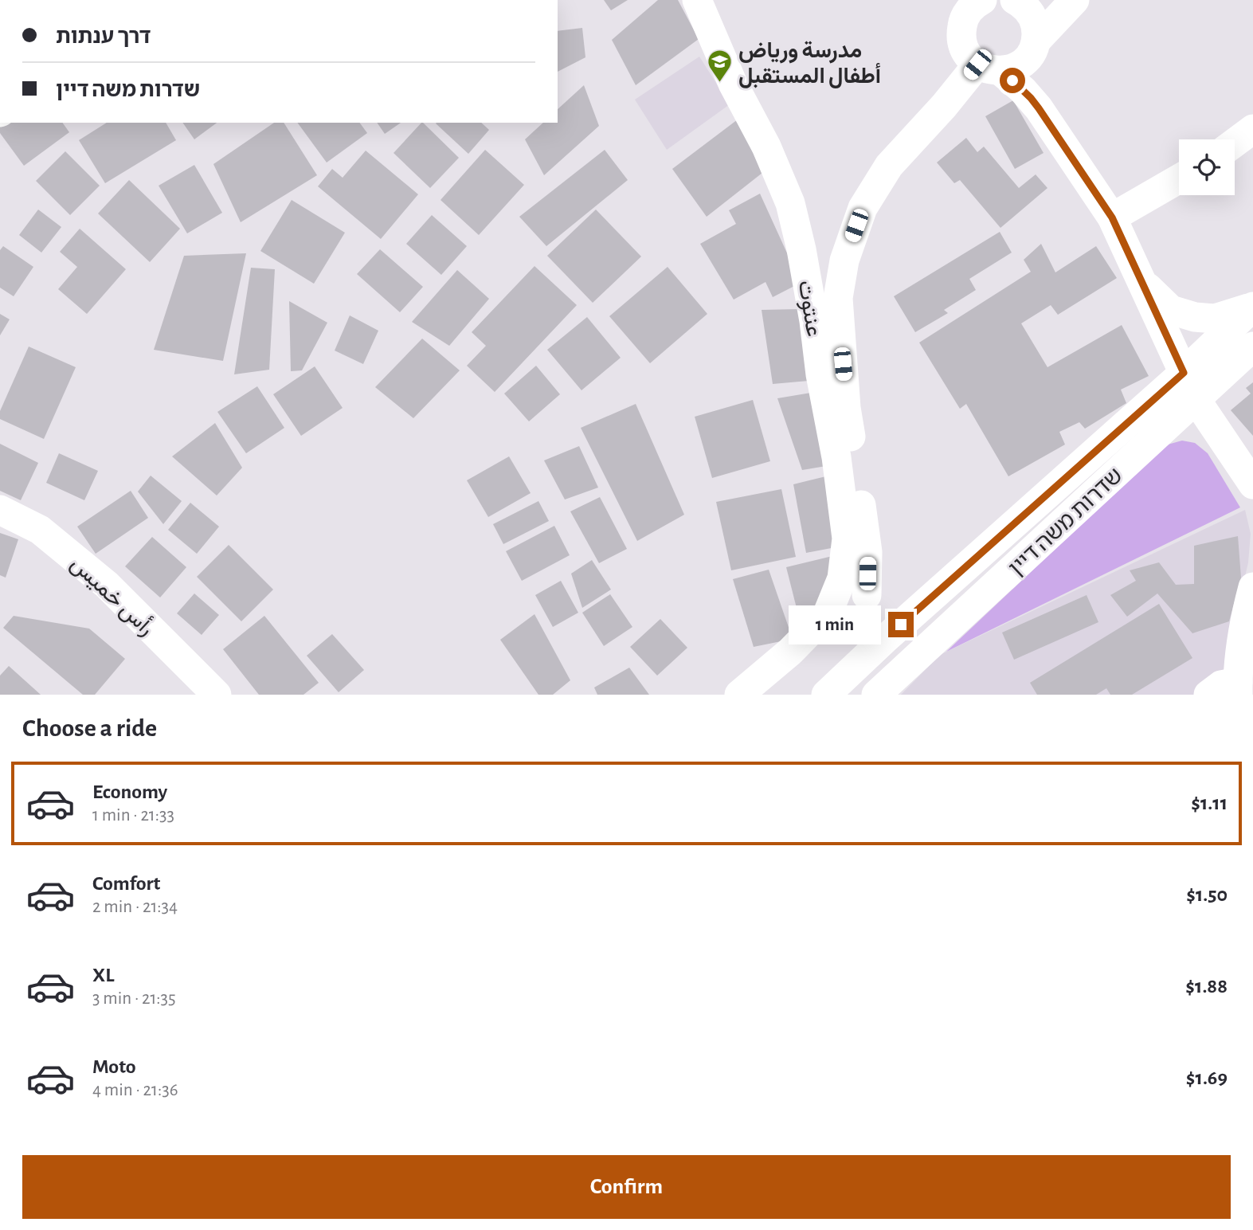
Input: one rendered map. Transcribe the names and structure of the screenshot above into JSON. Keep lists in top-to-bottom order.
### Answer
{
  "streets": {
    "street": ["عنتوت", "שדרות משה דיין", "رأس خميس"]
  },
  "places": {
    "school or university": ["مدرسة ورياض أطفال المستقبل"]
  },
  "page": {
    "banner": ["דרך ענתות", "שדרות משה דיין"],
    "bubble": "1 min",
    "heading": "Choose a ride",
    "list": [
      {
        "name": "Economy",
        "note": "1 min · 21:33",
        "value": "$1.11"
      },
      {
        "name": "Comfort",
        "note": "2 min · 21:34",
        "value": "$1.50"
      },
      {
        "name": "XL",
        "note": "3 min · 21:35",
        "value": "$1.88"
      },
      {
        "name": "Moto",
        "note": "4 min · 21:36",
        "value": "$1.69"
      }
    ],
    "buttons": "Confirm"
  }
}
